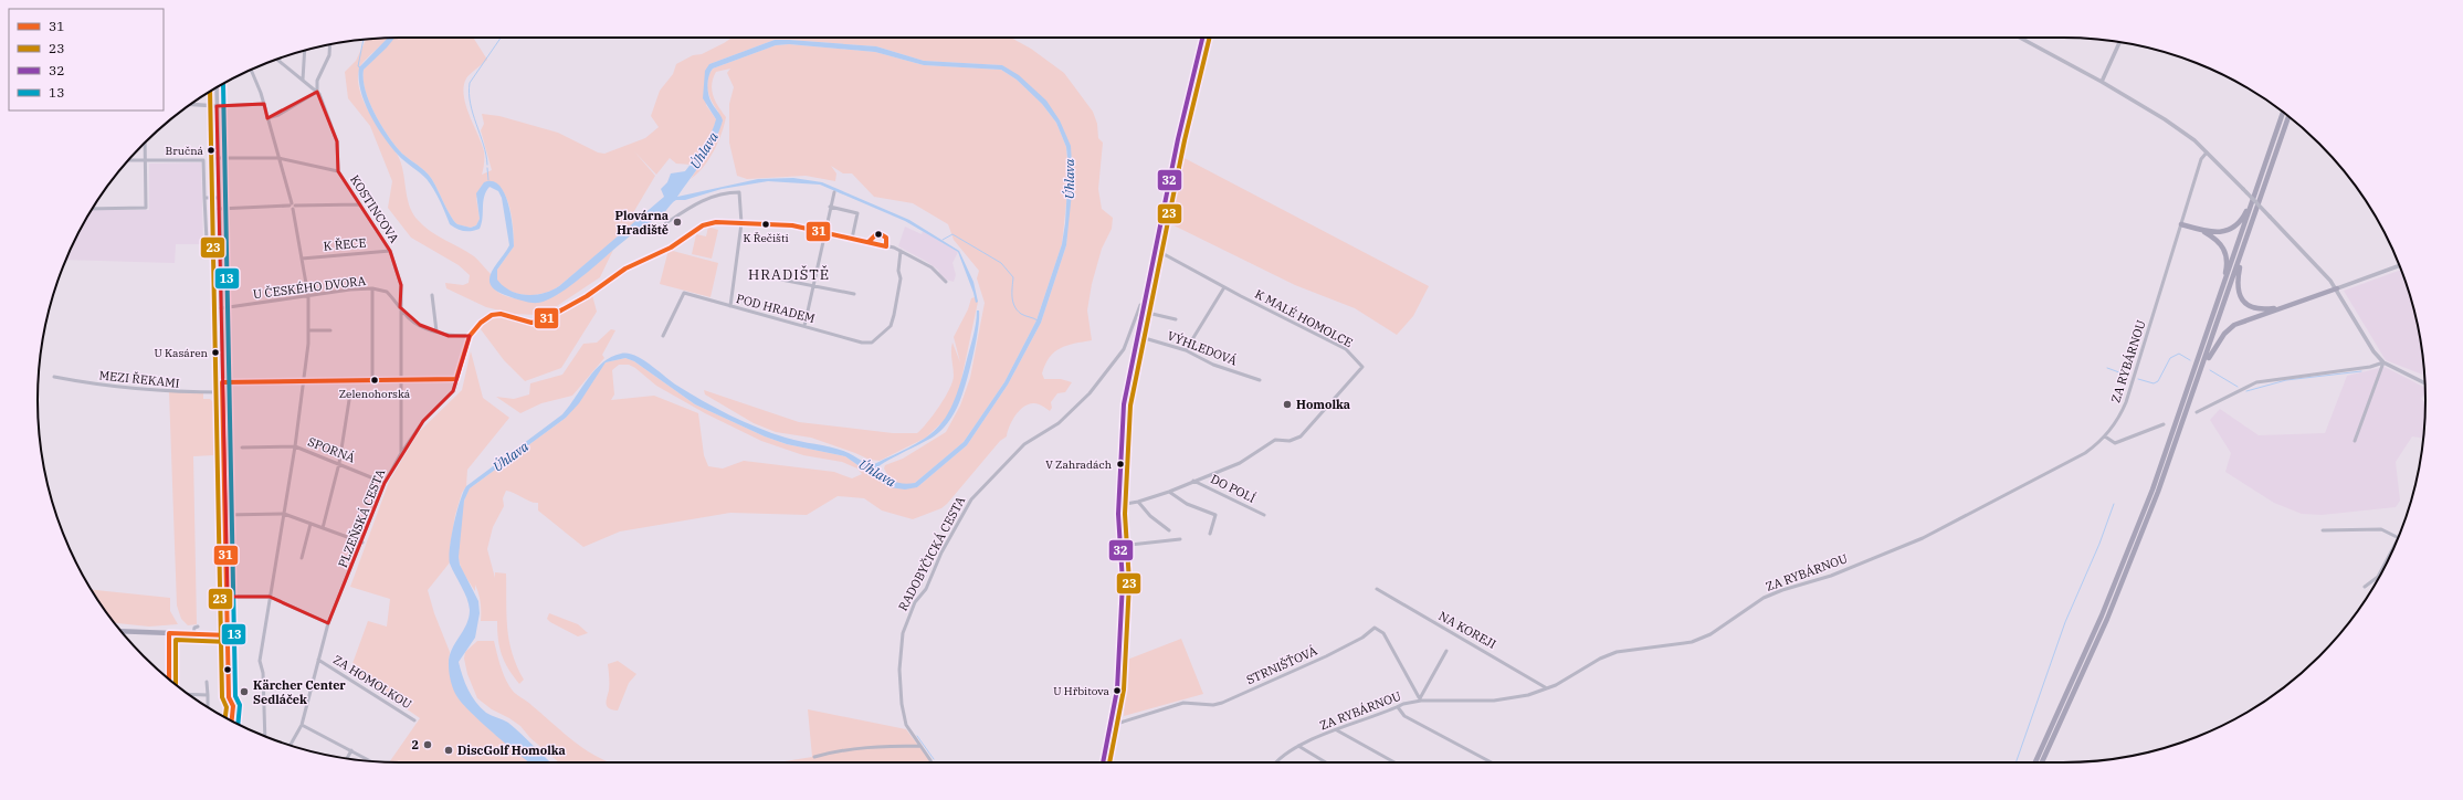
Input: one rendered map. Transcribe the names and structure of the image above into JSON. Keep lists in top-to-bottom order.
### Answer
{
  "streets": {
    "street": [
      "KOSTINCOVA",
      "K ŘECE",
      "U ČESKÉHO DVORA",
      "POD HRADEM",
      "K MALÉ HOMOLCE",
      "VÝHLEDOVÁ",
      "ZA RYBÁRNOU",
      "MEZI ŘEKAMI",
      "SPORNÁ",
      "DO POLÍ",
      "PLZEŇSKÁ CESTA",
      "RADOBYČICKÁ CESTA",
      "NA KOREJI",
      "STRNIŠŤOVÁ",
      "ZA HOMOLKOU"
    ]
  },
  "crossings": [
    ["KOSTINCOVA", "K ŘECE"],
    ["KOSTINCOVA", "U ČESKÉHO DVORA"],
    ["KOSTINCOVA", "PLZEŇSKÁ CESTA"],
    ["U ČESKÉHO DVORA", "PLZEŇSKÁ CESTA"],
    ["K MALÉ HOMOLCE", "DO POLÍ"],
    ["ZA RYBÁRNOU", "NA KOREJI"],
    ["ZA RYBÁRNOU", "STRNIŠŤOVÁ"],
    ["SPORNÁ", "PLZEŇSKÁ CESTA"],
    ["PLZEŇSKÁ CESTA", "ZA HOMOLKOU"]
  ],
  "districts": ["HRADIŠTĚ"],
  "water": ["Úhlava"],
  "places": [
    "Bručná",
    "Plovárna Hradiště",
    "K Řečišti",
    "U Kasáren",
    "Zelenohorská",
    "Homolka",
    "V Zahradách",
    "U Hřbitova",
    "Kärcher Center Sedláček",
    "2",
    "DiscGolf Homolka"
  ],
  "lines": [
    "transit line 23",
    "transit line 32",
    "transit line 13",
    "transit line 31"
  ],
  "legend": [
    "31",
    "23",
    "32",
    "13"
  ]
}
